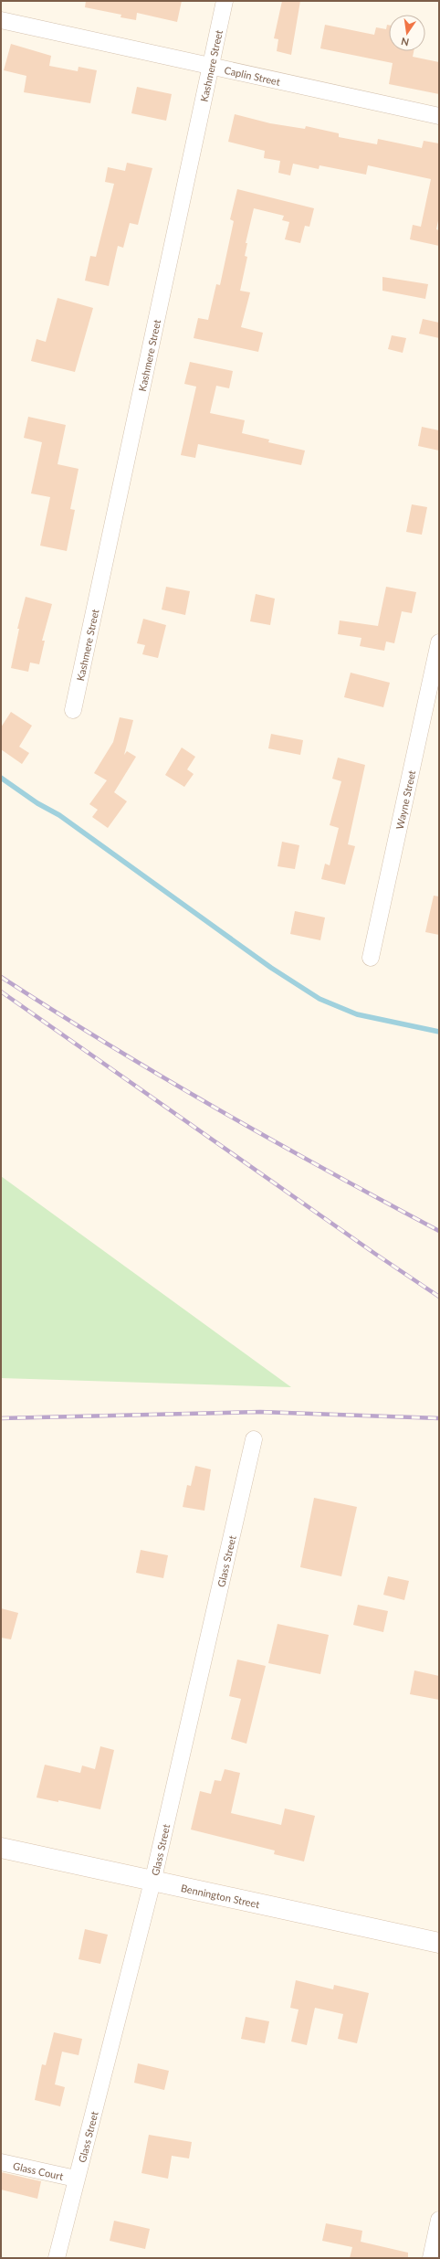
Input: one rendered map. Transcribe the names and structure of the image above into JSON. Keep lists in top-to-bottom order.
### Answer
{
  "streets": {
    "street": [
      "Kashmere Street",
      "Caplin Street",
      "Wayne Street",
      "Glass Street",
      "Bennington Street",
      "Glass Court"
    ]
  },
  "crossings": [
    ["Kashmere Street", "Caplin Street"],
    ["Glass Street", "Bennington Street"],
    ["Glass Street", "Glass Court"]
  ],
  "north": "bottom"
}
